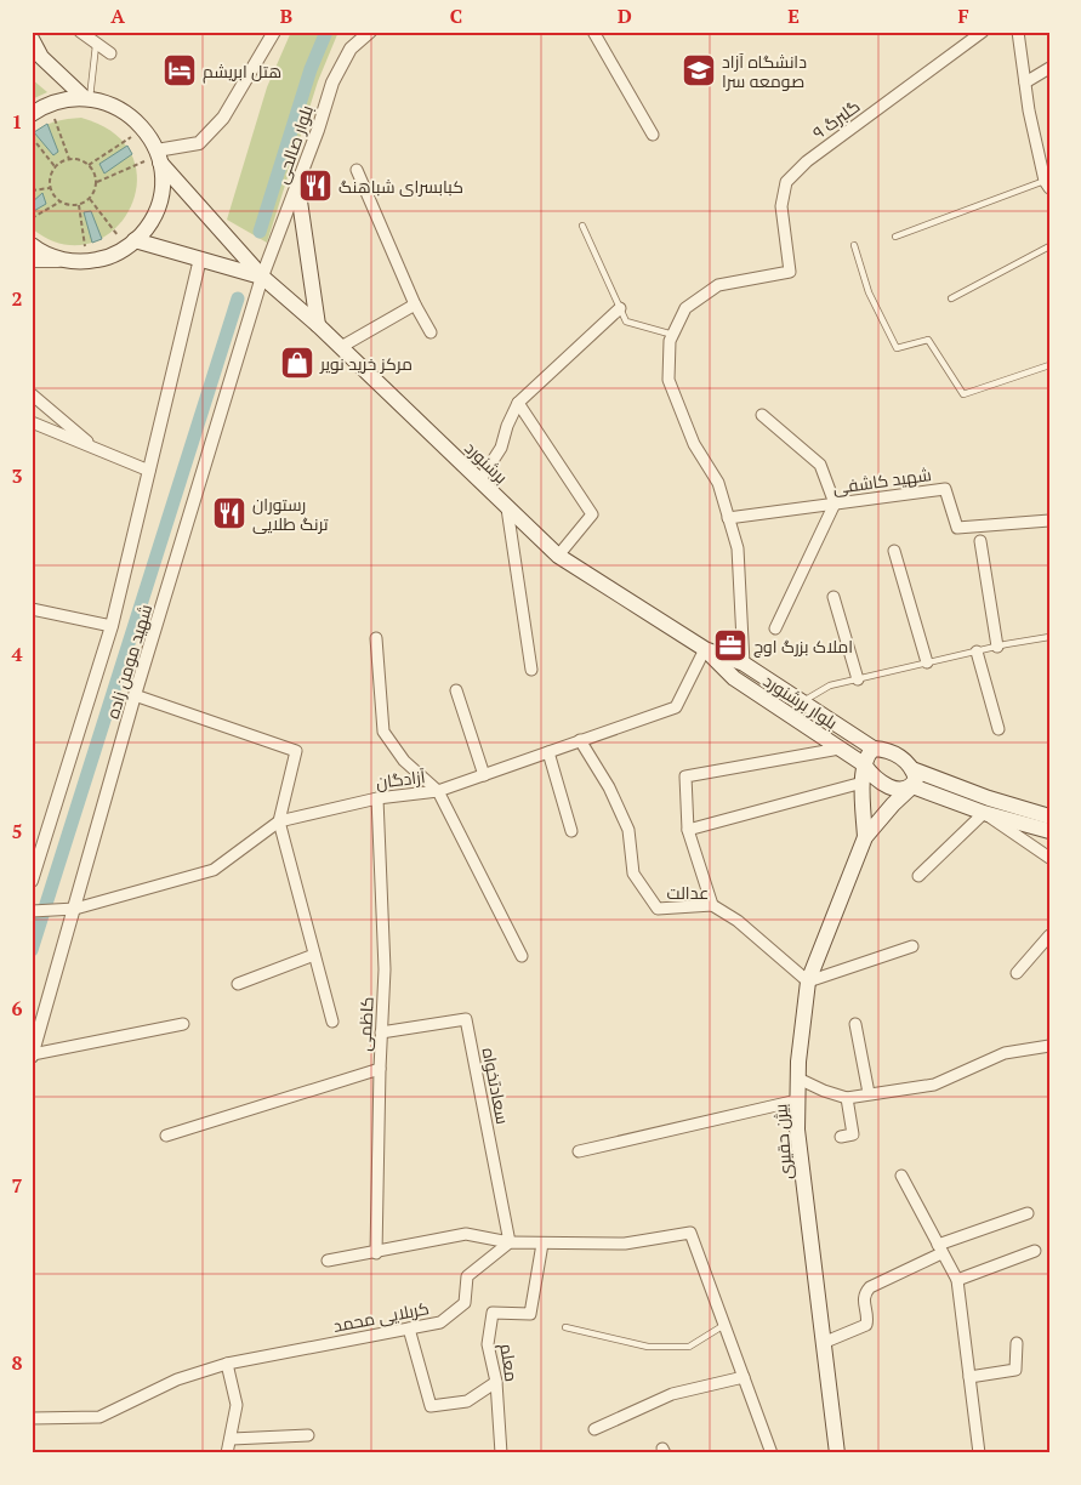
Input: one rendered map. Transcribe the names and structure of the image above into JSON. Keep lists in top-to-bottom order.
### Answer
{
  "streets": {
    "main road": ["برشنورد", "بلوار برشنورد", "بیژن حقیری"],
    "street": [
      "گلبرگ ۹",
      "بلوار صالحی",
      "شهید کاشفی",
      "شهید مومن زاده",
      "آزادگان",
      "عدالت",
      "کاظمی",
      "سعادتخواه",
      "کربلایی محمد",
      "معلم"
    ]
  },
  "crossings": [
    ["بلوار صالحی", "برشنورد"],
    ["بلوار صالحی", "شهید مومن زاده"],
    ["برشنورد", "شهید مومن زاده"],
    ["برشنورد", "بلوار برشنورد"],
    ["برشنورد", "آزادگان"],
    ["شهید مومن زاده", "آزادگان"],
    ["بلوار برشنورد", "آزادگان"],
    ["آزادگان", "عدالت"],
    ["آزادگان", "کاظمی"],
    ["عدالت", "بیژن حقیری"],
    ["کاظمی", "سعادتخواه"],
    ["سعادتخواه", "کربلایی محمد"]
  ],
  "places": {
    "hotel": ["هتل ابریشم"],
    "school or university": ["دانشگاه آزاد صومعه سرا"],
    "restaurant": ["کبابسرای شباهنگ", "رستوران ترنگ طلایی"],
    "shop": ["مرکز خرید نویر"],
    "office": ["املاک بزرگ اوج"]
  },
  "grid": {
    "columns": [
      "A",
      "B",
      "C",
      "D",
      "E",
      "F"
    ],
    "rows": [
      "1",
      "2",
      "3",
      "4",
      "5",
      "6",
      "7",
      "8"
    ]
  }
}
